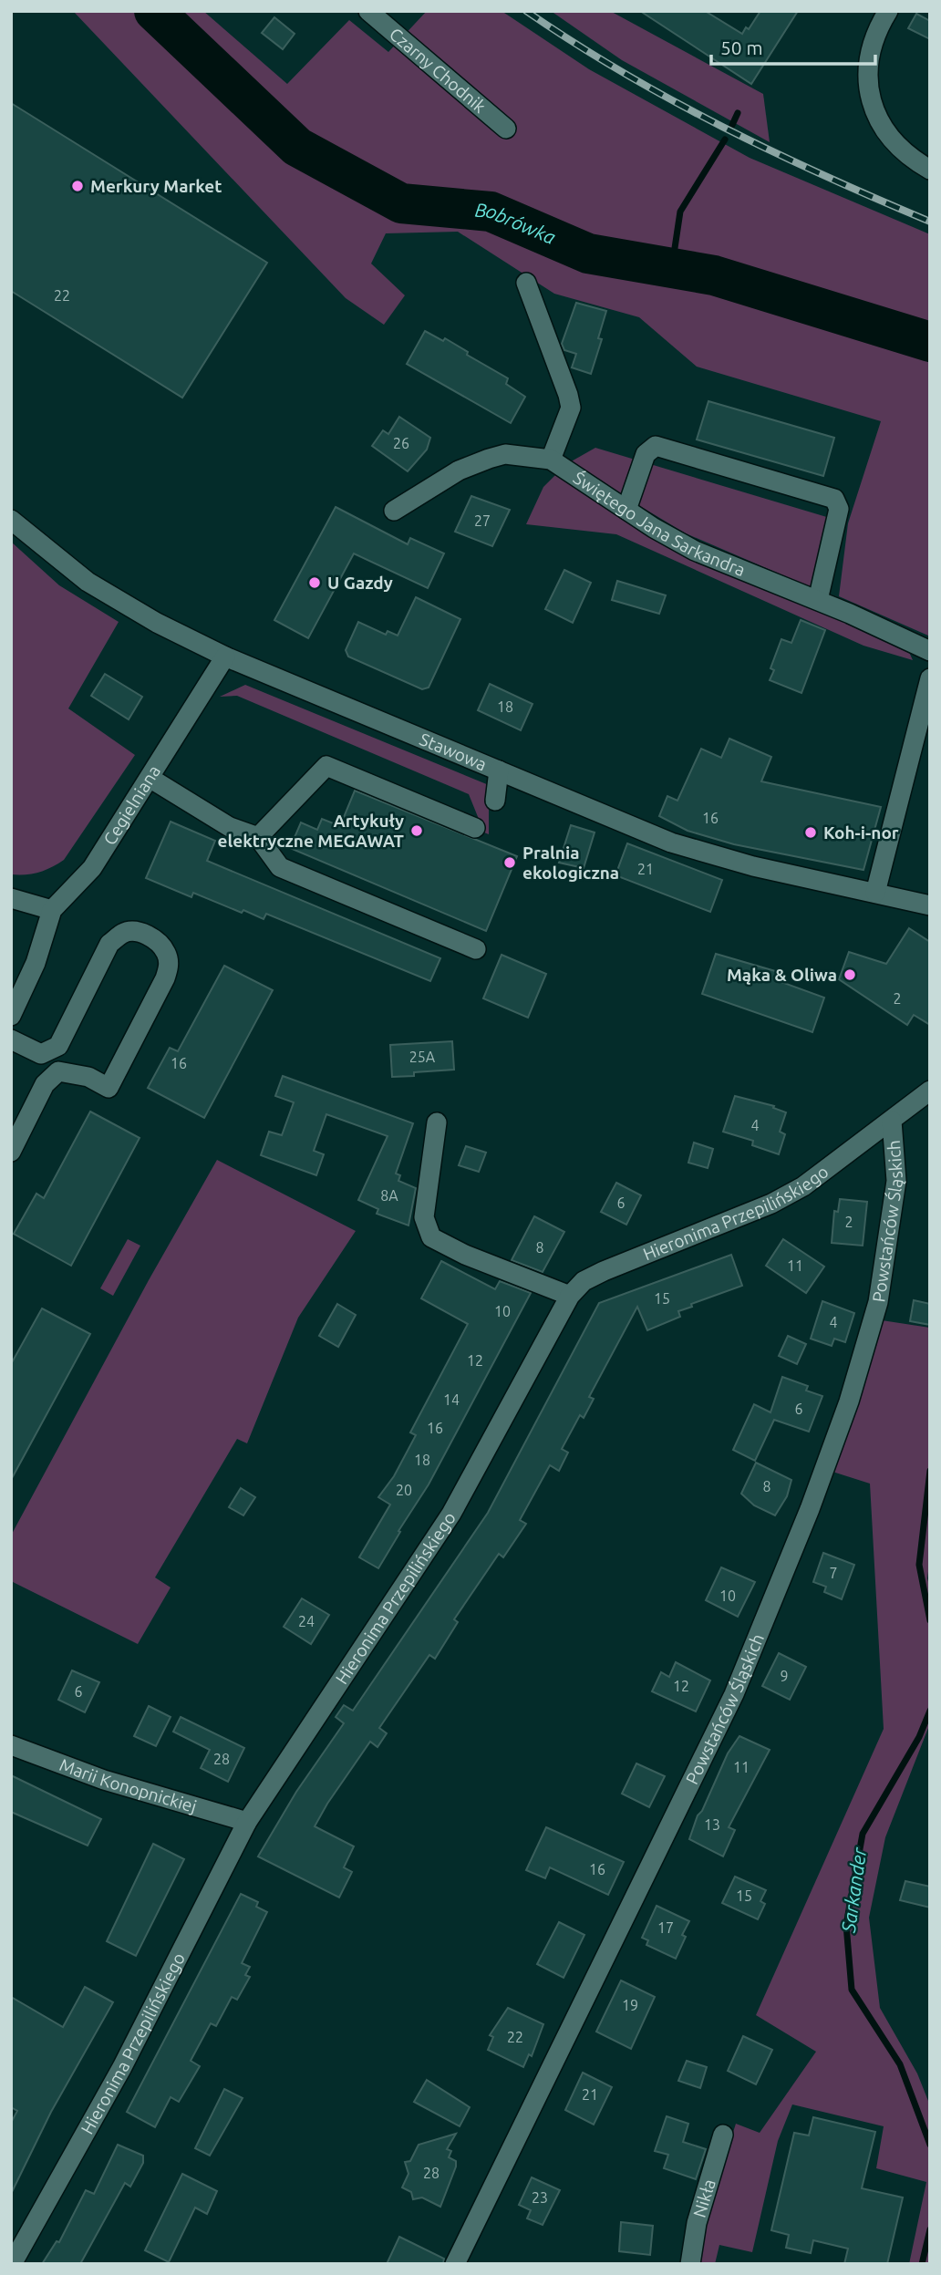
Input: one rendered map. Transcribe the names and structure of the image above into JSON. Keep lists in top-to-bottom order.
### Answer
{
  "streets": {
    "street": [
      "Czarny Chodnik",
      "Świętego Jana Sarkandra",
      "Stawowa",
      "Cegielniana",
      "Hieronima Przepilińskiego",
      "Powstańców Śląskich",
      "Marii Konopnickiej",
      "Nikła"
    ]
  },
  "crossings": [
    ["Stawowa", "Cegielniana"],
    ["Hieronima Przepilińskiego", "Powstańców Śląskich"],
    ["Hieronima Przepilińskiego", "Marii Konopnickiej"]
  ],
  "water": ["Bobrówka", "Sarkander"],
  "places": [
    "Merkury Market",
    "U Gazdy",
    "Artykuły elektryczne MEGAWAT",
    "Koh-i-nor",
    "Pralnia ekologiczna",
    "Mąka & Oliwa"
  ],
  "house_numbers": [
    "22",
    "26",
    "27",
    "18",
    "16",
    "21",
    "2",
    "25A",
    "16",
    "4",
    "8A",
    "6",
    "2",
    "8",
    "11",
    "15",
    "10",
    "4",
    "12",
    "14",
    "6",
    "16",
    "18",
    "8",
    "20",
    "7",
    "10",
    "24",
    "9",
    "12",
    "6",
    "28",
    "11",
    "13",
    "16",
    "15",
    "17",
    "19",
    "22",
    "21",
    "28",
    "23"
  ],
  "scale_bar": "50 m"
}
